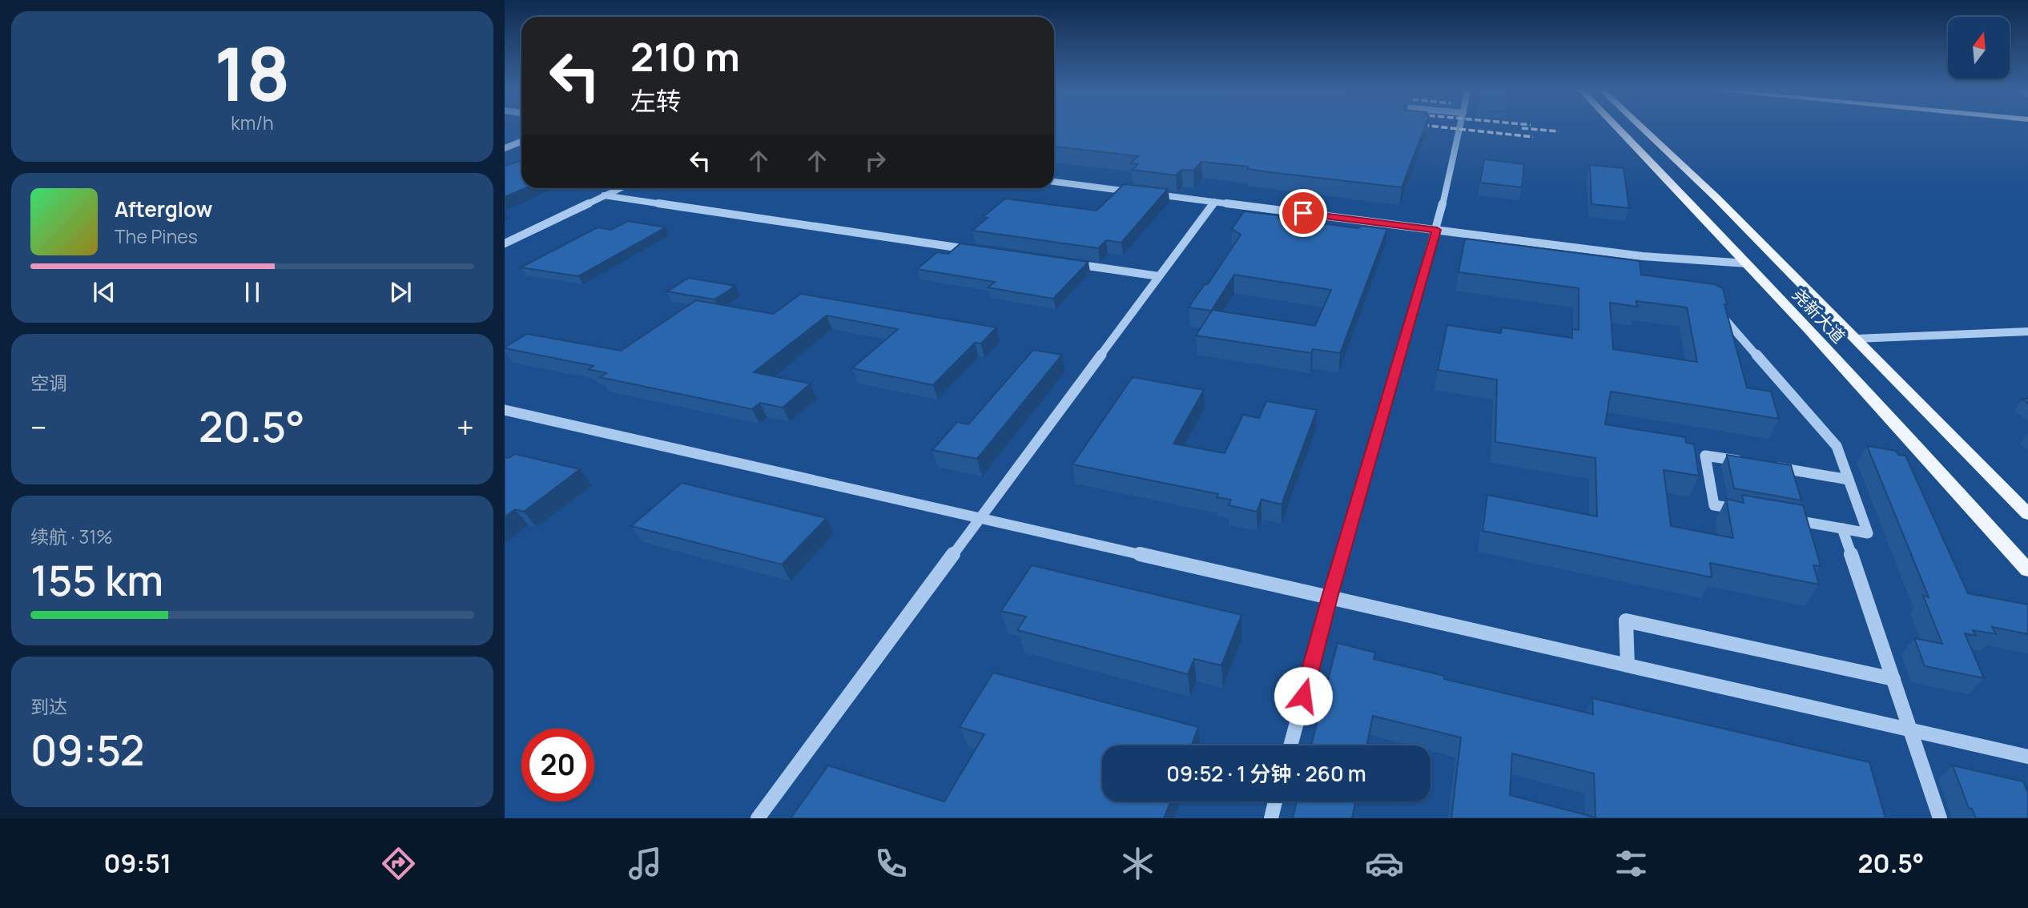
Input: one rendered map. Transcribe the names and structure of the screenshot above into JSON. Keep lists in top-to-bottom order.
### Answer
{
  "streets": {
    "main road": ["尧新大道"]
  },
  "north": "top",
  "page": {
    "tile": [
      ["18", "km/h"],
      "空调",
      ["续航 · 31%", "155 km"],
      ["到达", "09:52"]
    ],
    "turn": ["210 m", "左转"],
    "song": ["Afterglow", "The Pines"],
    "heat": ["−", "20.5°", "+"],
    "limit": "20",
    "trip": "09:52 · 1 分钟 · 260 m",
    "tabs": ["09:51", "20.5°"]
  }
}
